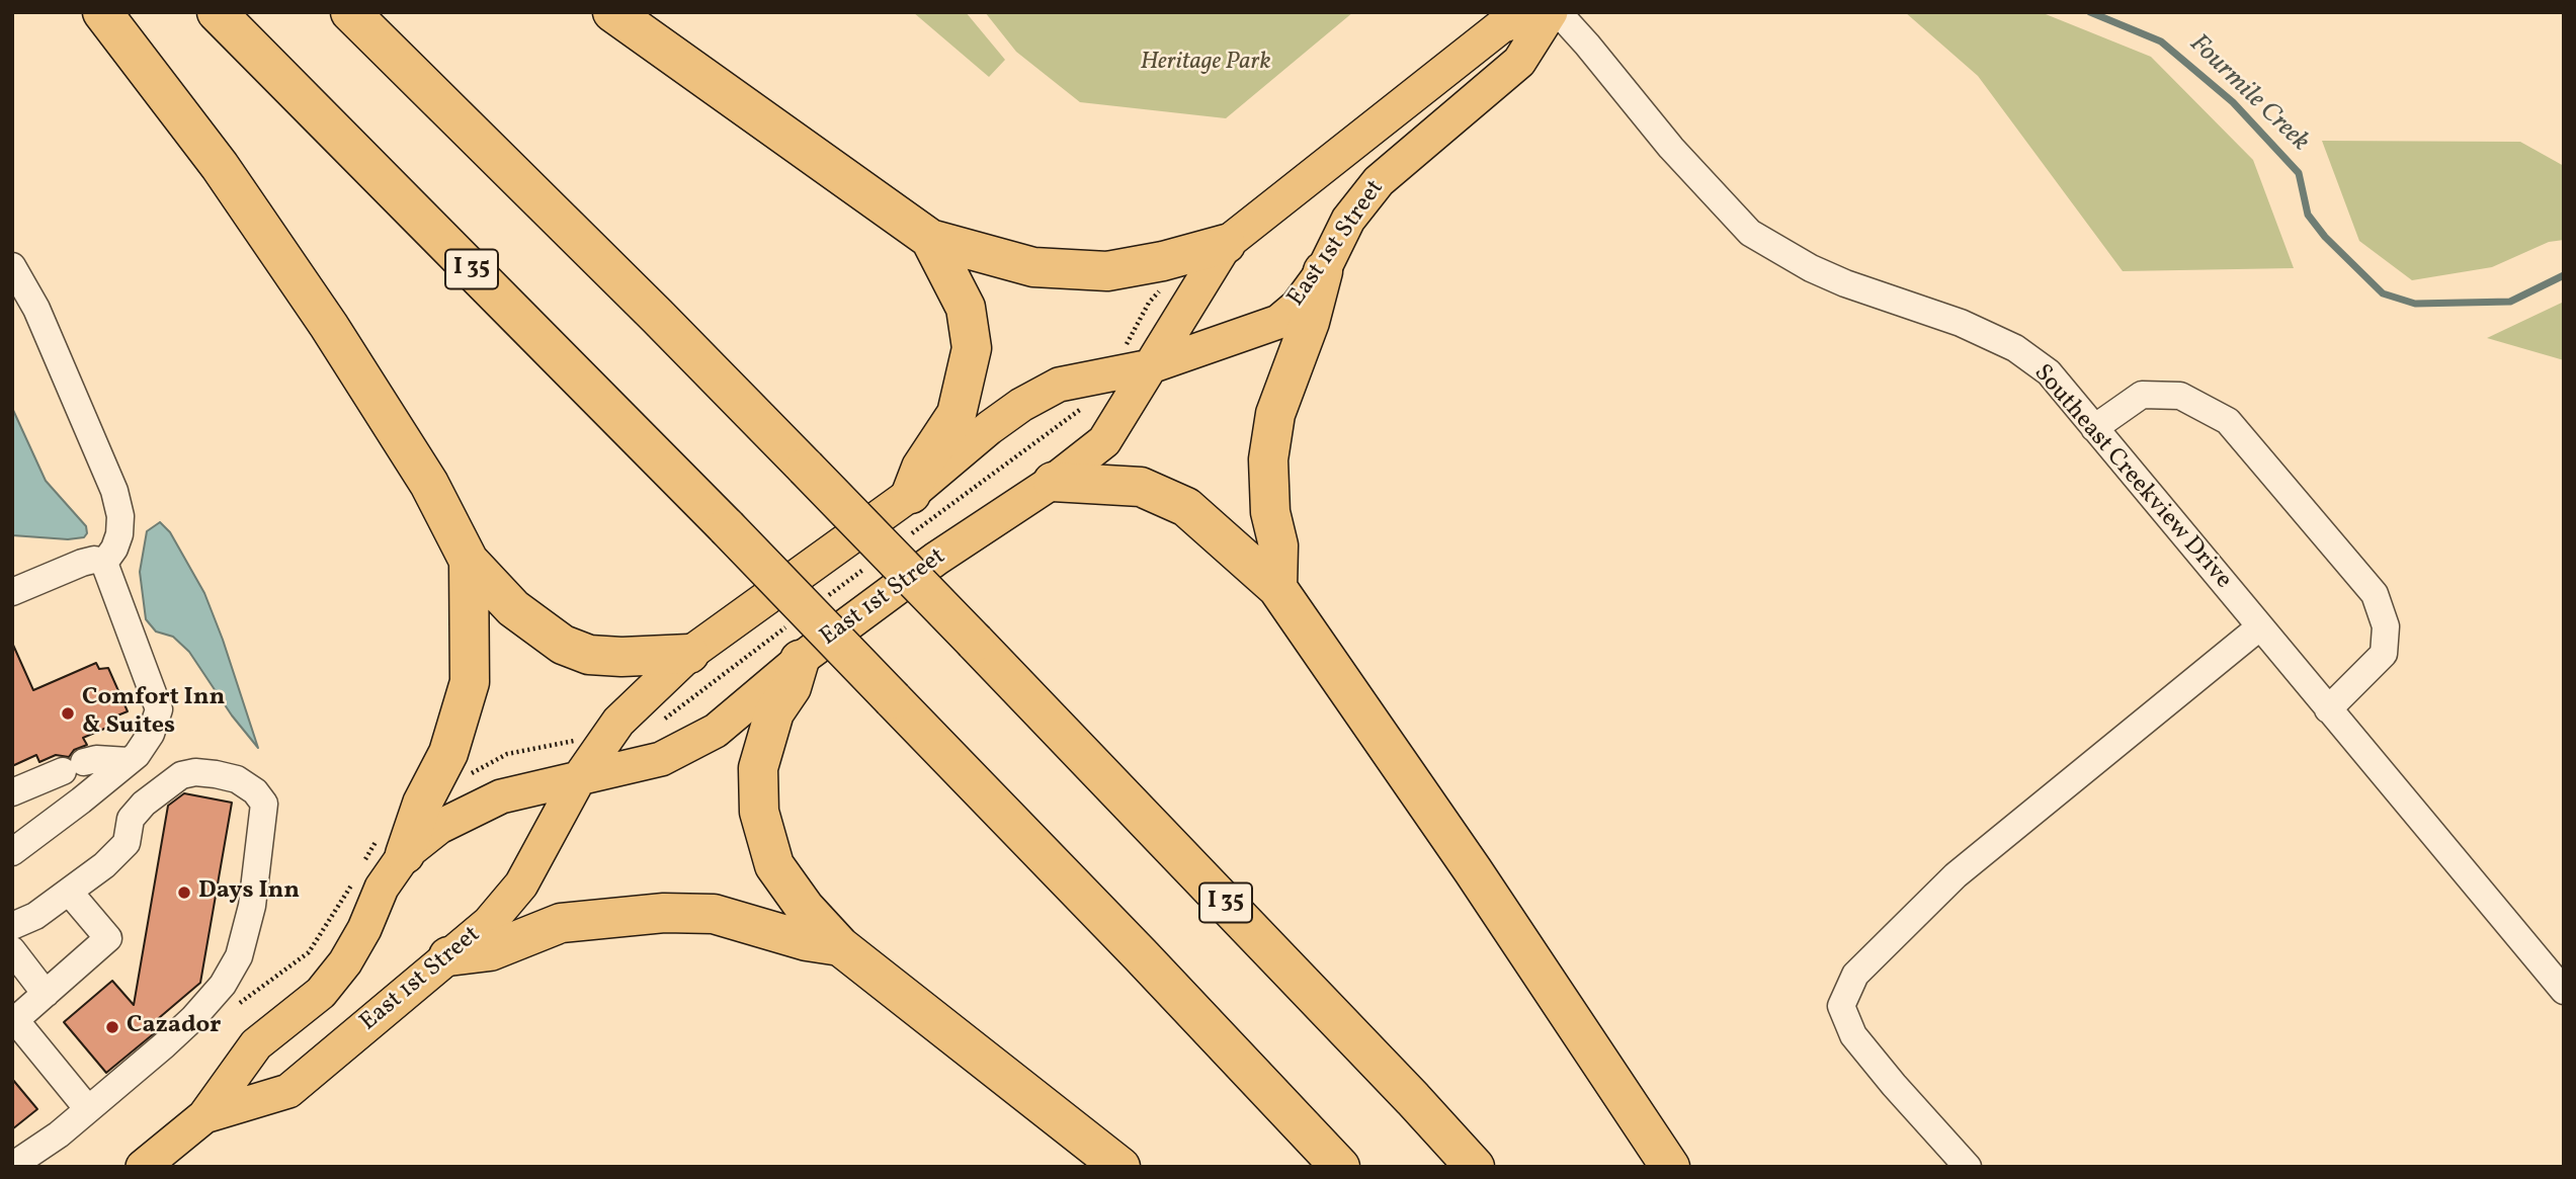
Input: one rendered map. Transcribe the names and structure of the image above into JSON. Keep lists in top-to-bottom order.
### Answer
{
  "streets": {
    "highway": ["I 35"],
    "main road": ["East 1st Street"],
    "street": ["Southeast Creekview Drive"]
  },
  "water": ["Fourmile Creek"],
  "parks": ["Heritage Park"],
  "places": ["Comfort Inn & Suites", "Days Inn", "Cazador"]
}
